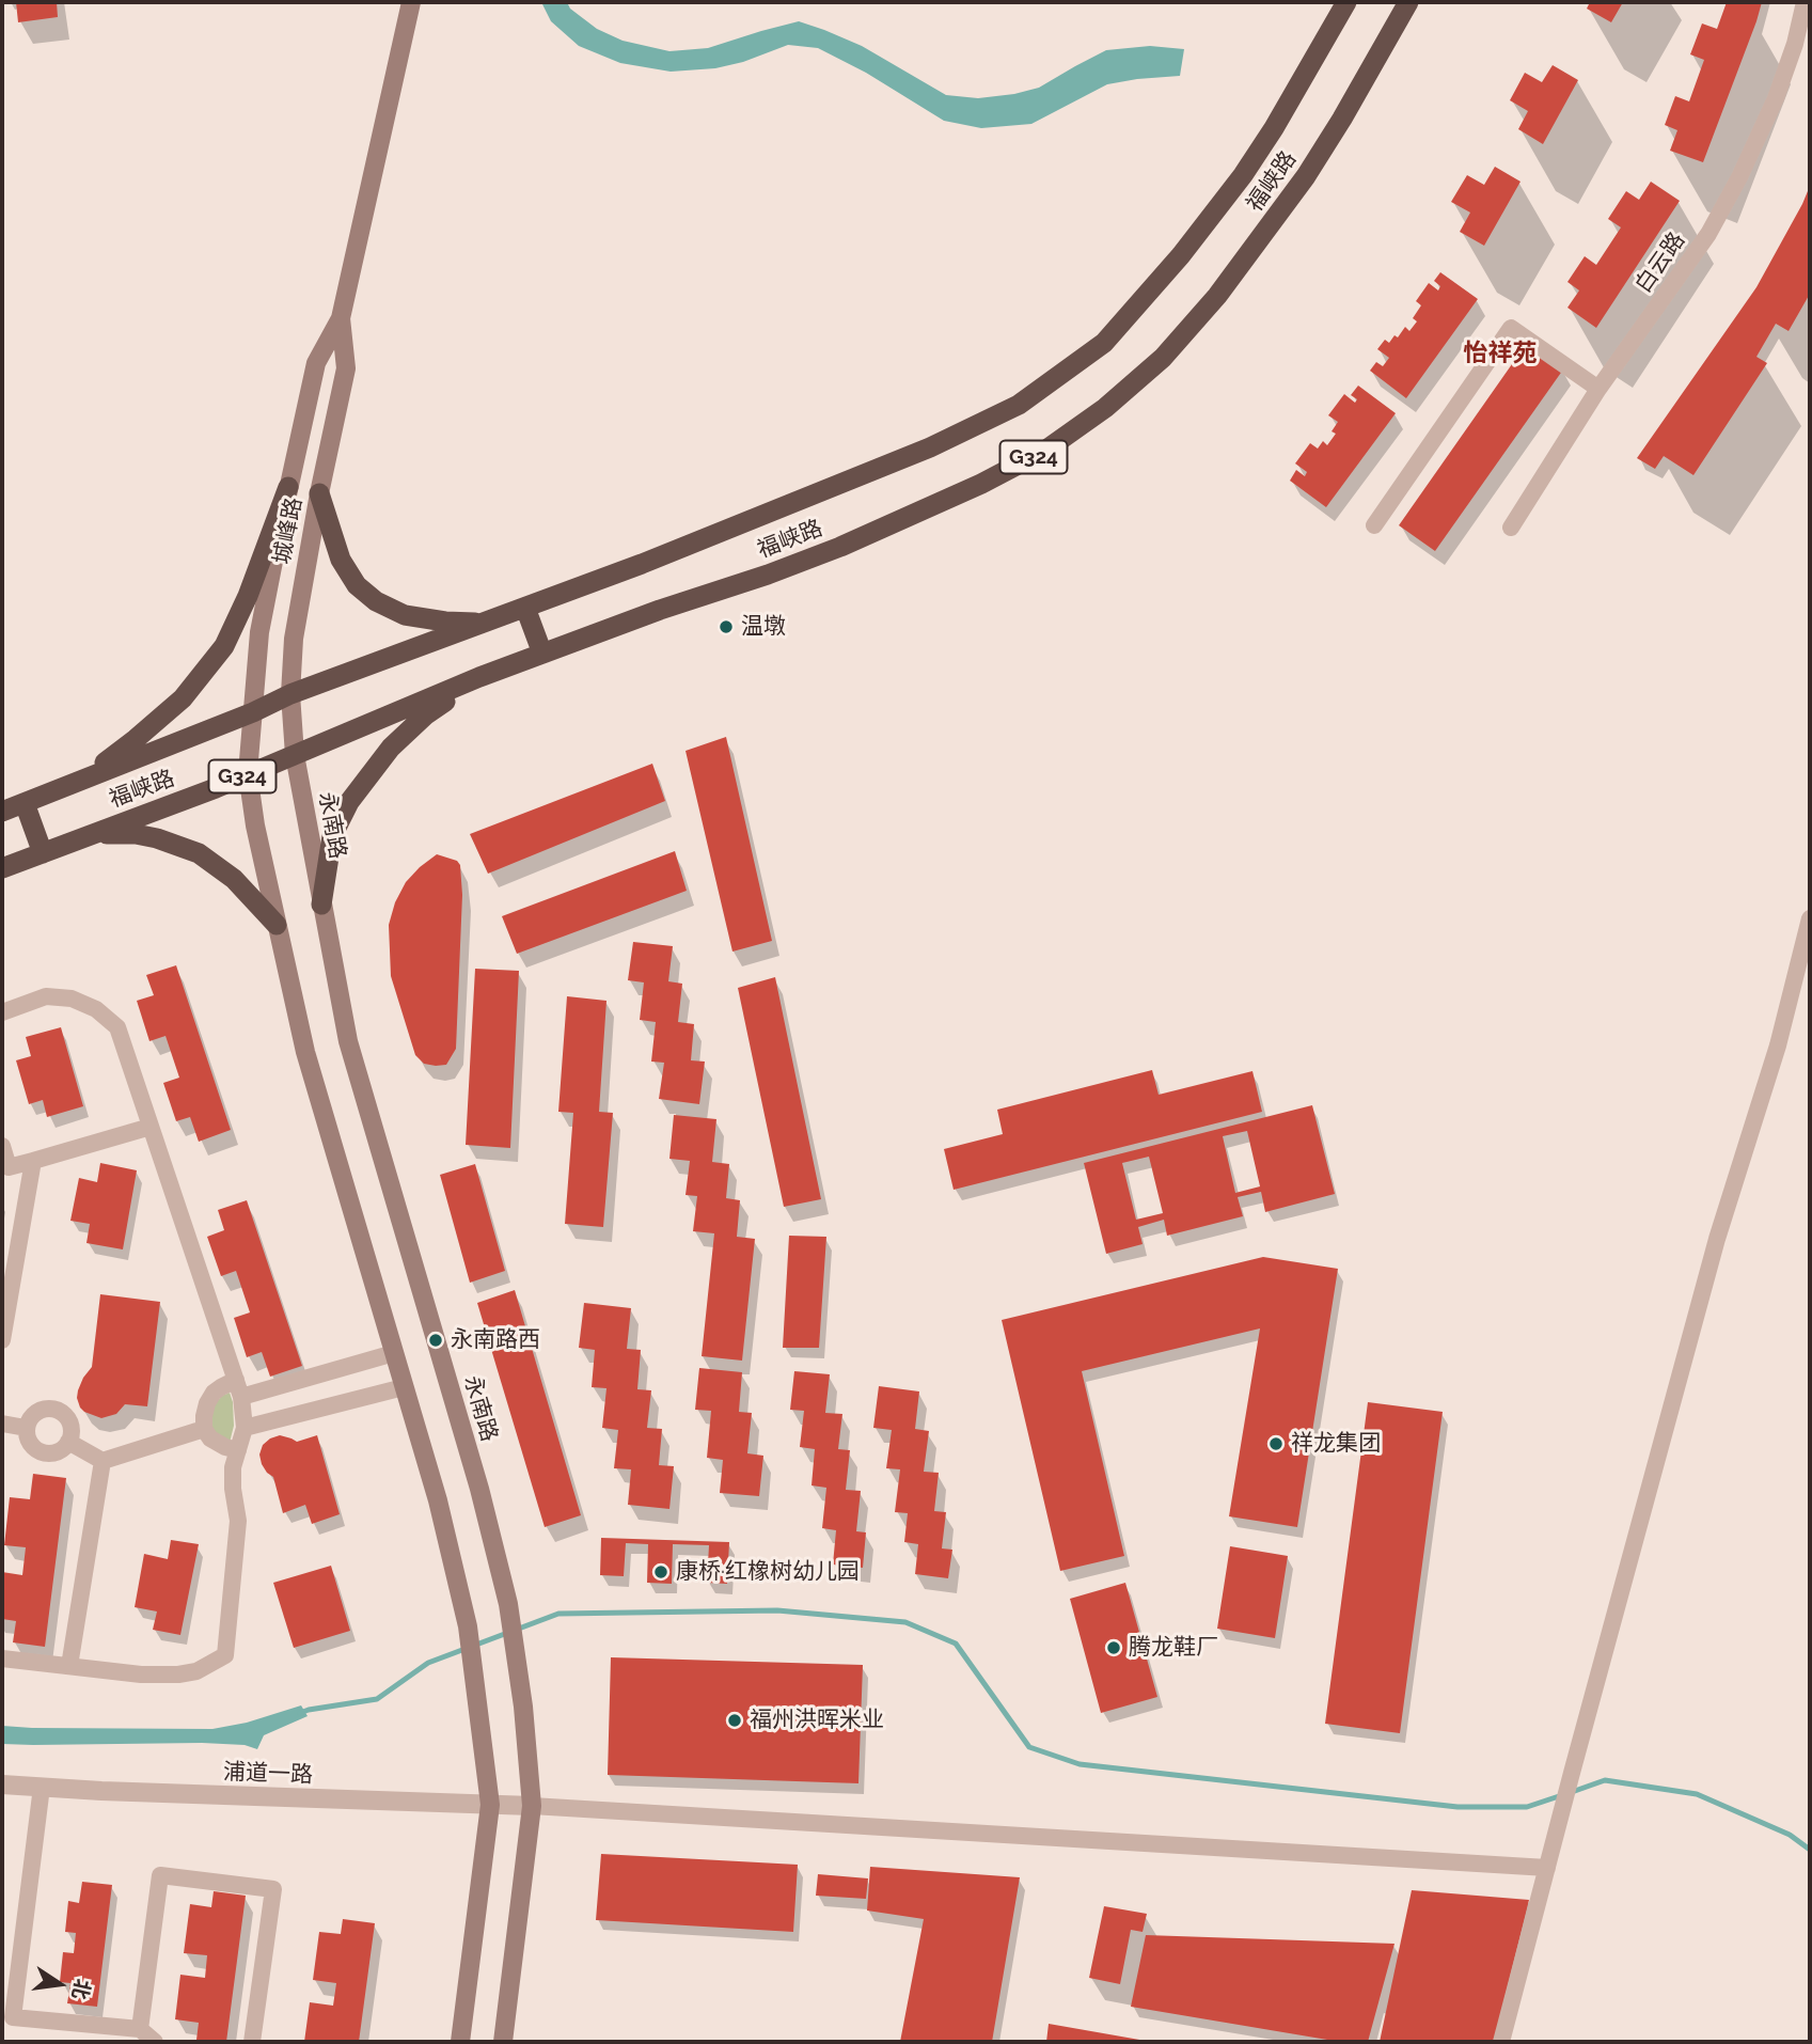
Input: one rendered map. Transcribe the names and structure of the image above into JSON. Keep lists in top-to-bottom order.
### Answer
{
  "streets": {
    "highway": ["福峡路", "G324"],
    "main road": ["城峰路", "永南路"],
    "street": ["白云路", "浦道一路"]
  },
  "crossings": [
    ["福峡路", "城峰路"],
    ["福峡路", "永南路"],
    ["城峰路", "永南路"],
    ["城峰路", "浦道一路"],
    ["永南路", "浦道一路"]
  ],
  "districts": ["怡祥苑"],
  "places": [
    "温墩",
    "永南路西",
    "祥龙集团",
    "康桥·红橡树幼儿园",
    "腾龙鞋厂",
    "福州洪晖米业"
  ],
  "north": "right"
}
